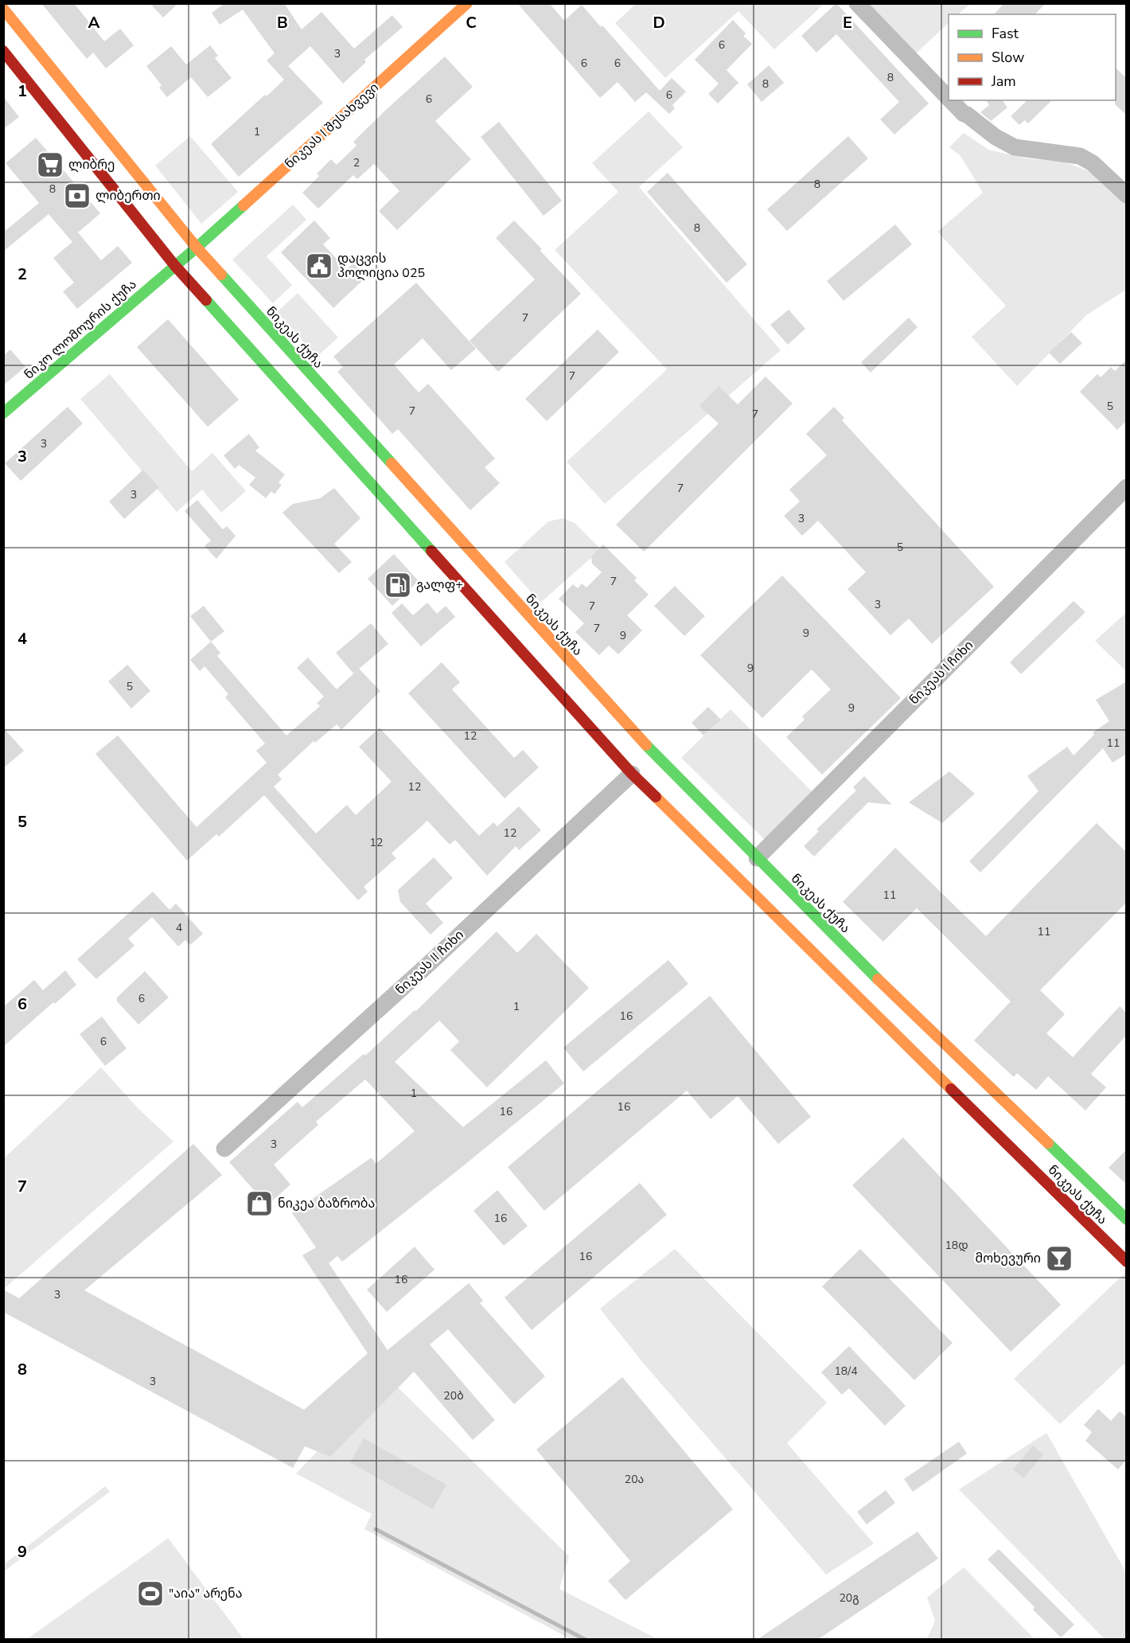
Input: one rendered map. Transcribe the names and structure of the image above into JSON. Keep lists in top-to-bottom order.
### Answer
{
  "streets": {
    "main road": ["ნიკეას I შესახვევი", "ნიკო ლომოურის ქუჩა", "ნიკეას ქუჩა"],
    "street": ["ნიკეას I ჩიხი", "ნიკეას II ჩიხი"]
  },
  "crossings": [
    ["ნიკეას I შესახვევი", "ნიკო ლომოურის ქუჩა"],
    ["ნიკეას I შესახვევი", "ნიკეას ქუჩა"],
    ["ნიკო ლომოურის ქუჩა", "ნიკეას ქუჩა"],
    ["ნიკეას ქუჩა", "ნიკეას I ჩიხი"],
    ["ნიკეას ქუჩა", "ნიკეას II ჩიხი"]
  ],
  "places": {
    "supermarket": ["ლიბრე"],
    "bank": ["ლიბერთი"],
    "public building": ["დაცვის პოლიცია 025"],
    "fuel station": ["გალფ+"],
    "shop": ["ნიკეა ბაზრობა"],
    "bar": ["მოხევური"],
    "sports": ["\"აია\" არენა"]
  },
  "house_numbers": [
    "6",
    "3",
    "6",
    "6",
    "8",
    "8",
    "6",
    "6",
    "1",
    "2",
    "8",
    "8",
    "8",
    "7",
    "7",
    "5",
    "7",
    "7",
    "3",
    "7",
    "3",
    "3",
    "5",
    "7",
    "3",
    "7",
    "7",
    "9",
    "9",
    "9",
    "5",
    "9",
    "12",
    "11",
    "12",
    "12",
    "12",
    "11",
    "4",
    "11",
    "6",
    "1",
    "16",
    "6",
    "1",
    "16",
    "16",
    "3",
    "16",
    "18დ",
    "16",
    "16",
    "3",
    "18/4",
    "3",
    "20ბ",
    "20ა",
    "20გ"
  ],
  "legend": ["Fast", "Slow", "Jam"],
  "grid": {
    "columns": [
      "A",
      "B",
      "C",
      "D",
      "E"
    ],
    "rows": [
      "1",
      "2",
      "3",
      "4",
      "5",
      "6",
      "7",
      "8",
      "9"
    ]
  }
}
